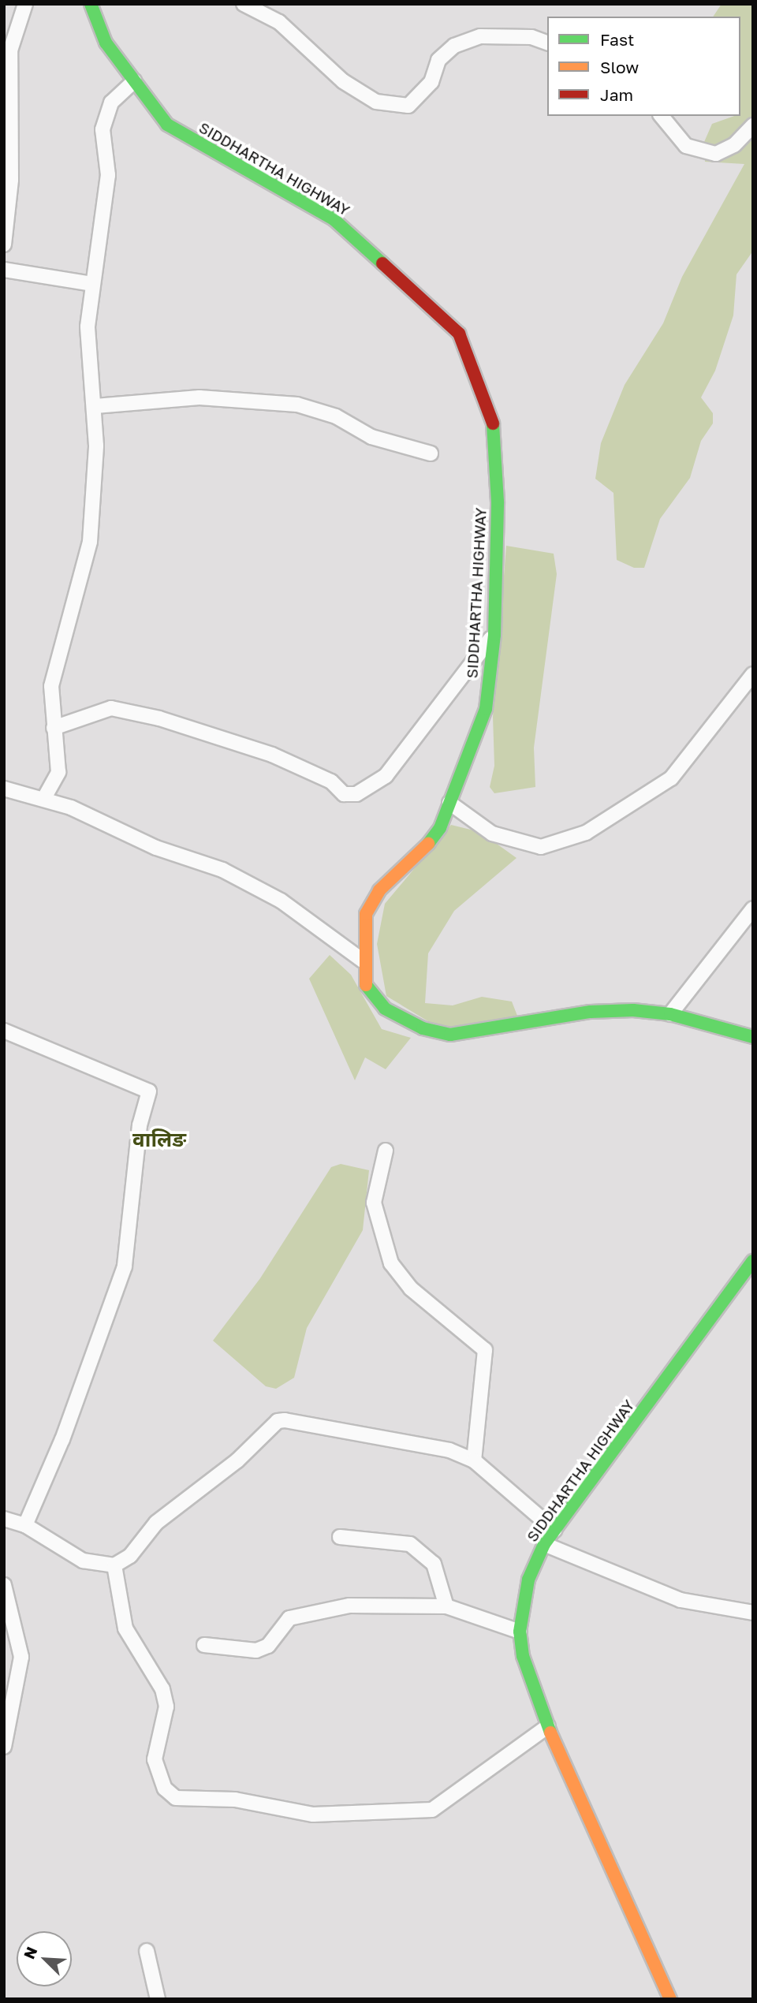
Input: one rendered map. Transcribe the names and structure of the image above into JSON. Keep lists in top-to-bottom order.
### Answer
{
  "streets": {
    "highway": ["SIDDHARTHA HIGHWAY"]
  },
  "districts": ["वालिङ"],
  "legend": ["Fast", "Slow", "Jam"],
  "north": "top left"
}
